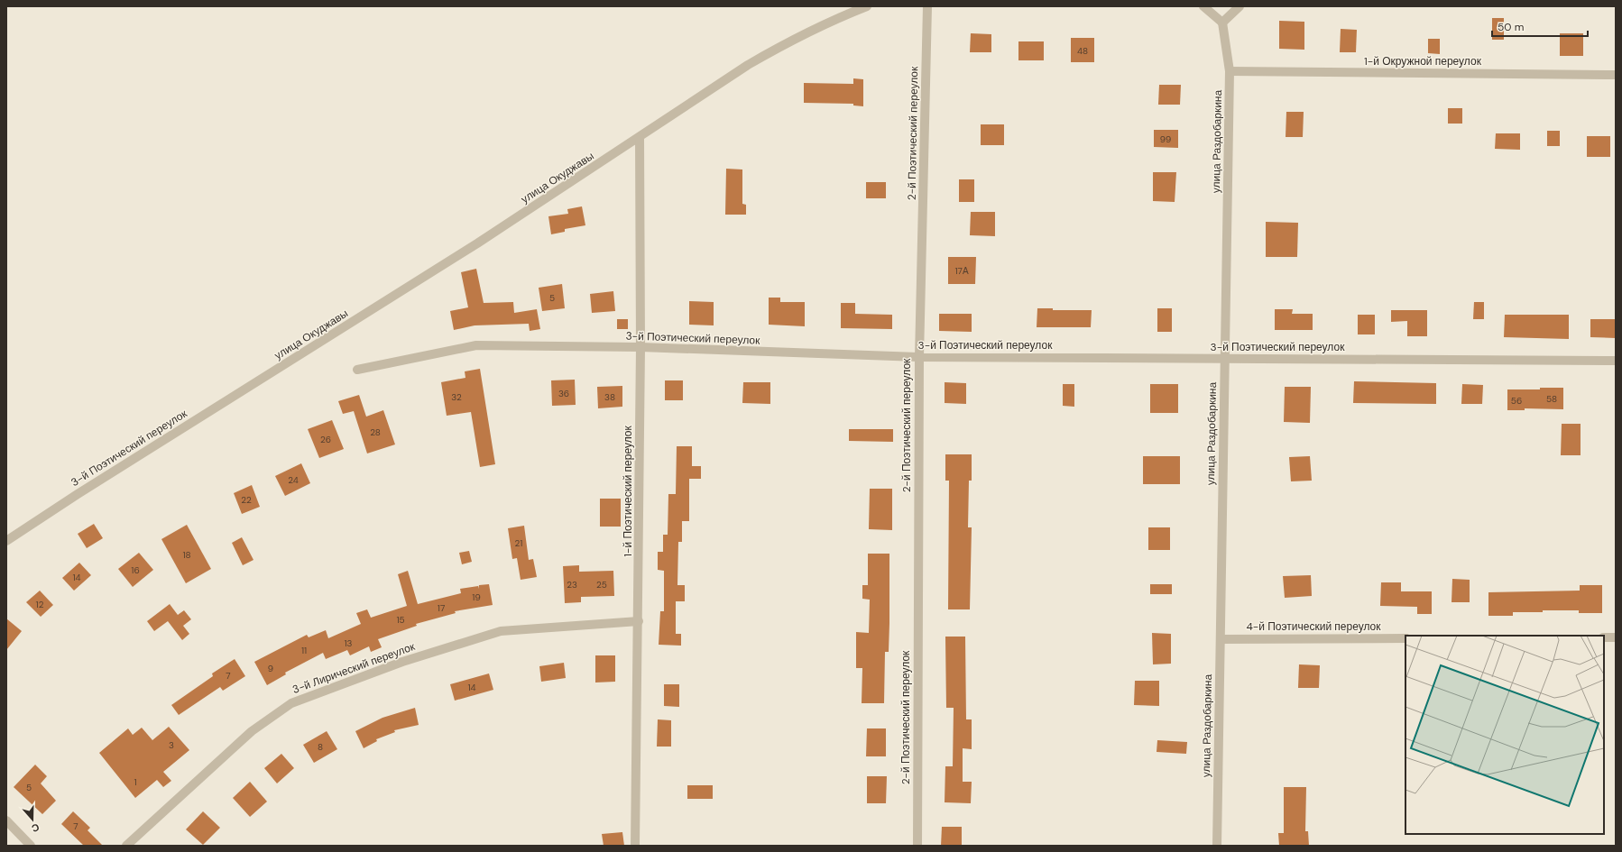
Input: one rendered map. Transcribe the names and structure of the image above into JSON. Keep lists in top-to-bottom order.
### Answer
{
  "streets": {
    "street": [
      "1-й Окружной переулок",
      "2-й Поэтический переулок",
      "улица Раздобаркина",
      "улица Окуджавы",
      "3-й Поэтический переулок",
      "1-й Поэтический переулок",
      "4-й Поэтический переулок",
      "3-й Лирический переулок"
    ]
  },
  "crossings": [
    ["1-й Окружной переулок", "улица Раздобаркина"],
    ["2-й Поэтический переулок", "3-й Поэтический переулок"],
    ["улица Раздобаркина", "3-й Поэтический переулок"],
    ["улица Раздобаркина", "4-й Поэтический переулок"],
    ["улица Окуджавы", "3-й Поэтический переулок"],
    ["улица Окуджавы", "1-й Поэтический переулок"],
    ["3-й Поэтический переулок", "1-й Поэтический переулок"],
    ["1-й Поэтический переулок", "3-й Лирический переулок"]
  ],
  "house_numbers": [
    "48",
    "99",
    "17А",
    "5",
    "36",
    "32",
    "38",
    "58",
    "56",
    "28",
    "26",
    "24",
    "22",
    "21",
    "18",
    "16",
    "14",
    "23",
    "25",
    "19",
    "12",
    "17",
    "15",
    "13",
    "11",
    "9",
    "7",
    "14",
    "3",
    "8",
    "1",
    "5",
    "7"
  ],
  "scale_bar": "50 m",
  "north": "bottom"
}
